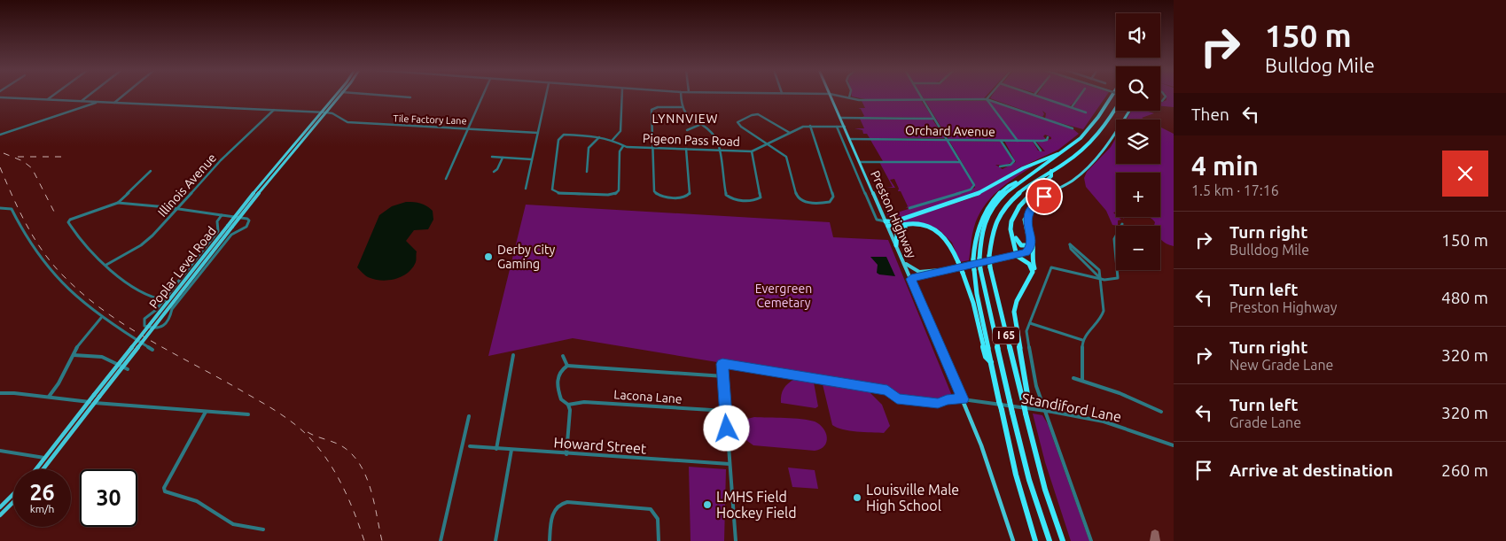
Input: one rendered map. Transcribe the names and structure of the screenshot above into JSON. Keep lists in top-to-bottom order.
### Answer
{
  "streets": {
    "highway": ["I 65"],
    "main road": ["Preston Highway", "Poplar Level Road"],
    "street": [
      "Tile Factory Lane",
      "Orchard Avenue",
      "Pigeon Pass Road",
      "Illinois Avenue",
      "Lacona Lane",
      "Standiford Lane",
      "Howard Street"
    ]
  },
  "crossings": [
    ["Tile Factory Lane", "Poplar Level Road"],
    ["Orchard Avenue", "Preston Highway"],
    ["Pigeon Pass Road", "Preston Highway"],
    ["Preston Highway", "Standiford Lane"]
  ],
  "districts": ["LYNNVIEW"],
  "parks": ["Evergreen Cemetary"],
  "places": ["Derby City Gaming", "Louisville Male High School", "LMHS Field Hockey Field"],
  "page": {
    "turn": ["150 m", "Bulldog Mile"],
    "map_buttons": ["+", "−"],
    "then": "Then",
    "heading": ["4 min", "1.5 km · 17:16"],
    "list": [
      {
        "name": "Turn right",
        "note": "Bulldog Mile",
        "value": "150 m"
      },
      {
        "name": "Turn left",
        "note": "Preston Highway",
        "value": "480 m"
      },
      {
        "name": "Turn right",
        "note": "New Grade Lane",
        "value": "320 m"
      },
      {
        "name": "Turn left",
        "note": "Grade Lane",
        "value": "320 m"
      },
      {
        "name": "Arrive at destination",
        "value": "260 m"
      }
    ],
    "speed": "26 km/h",
    "limit": "30"
  }
}
